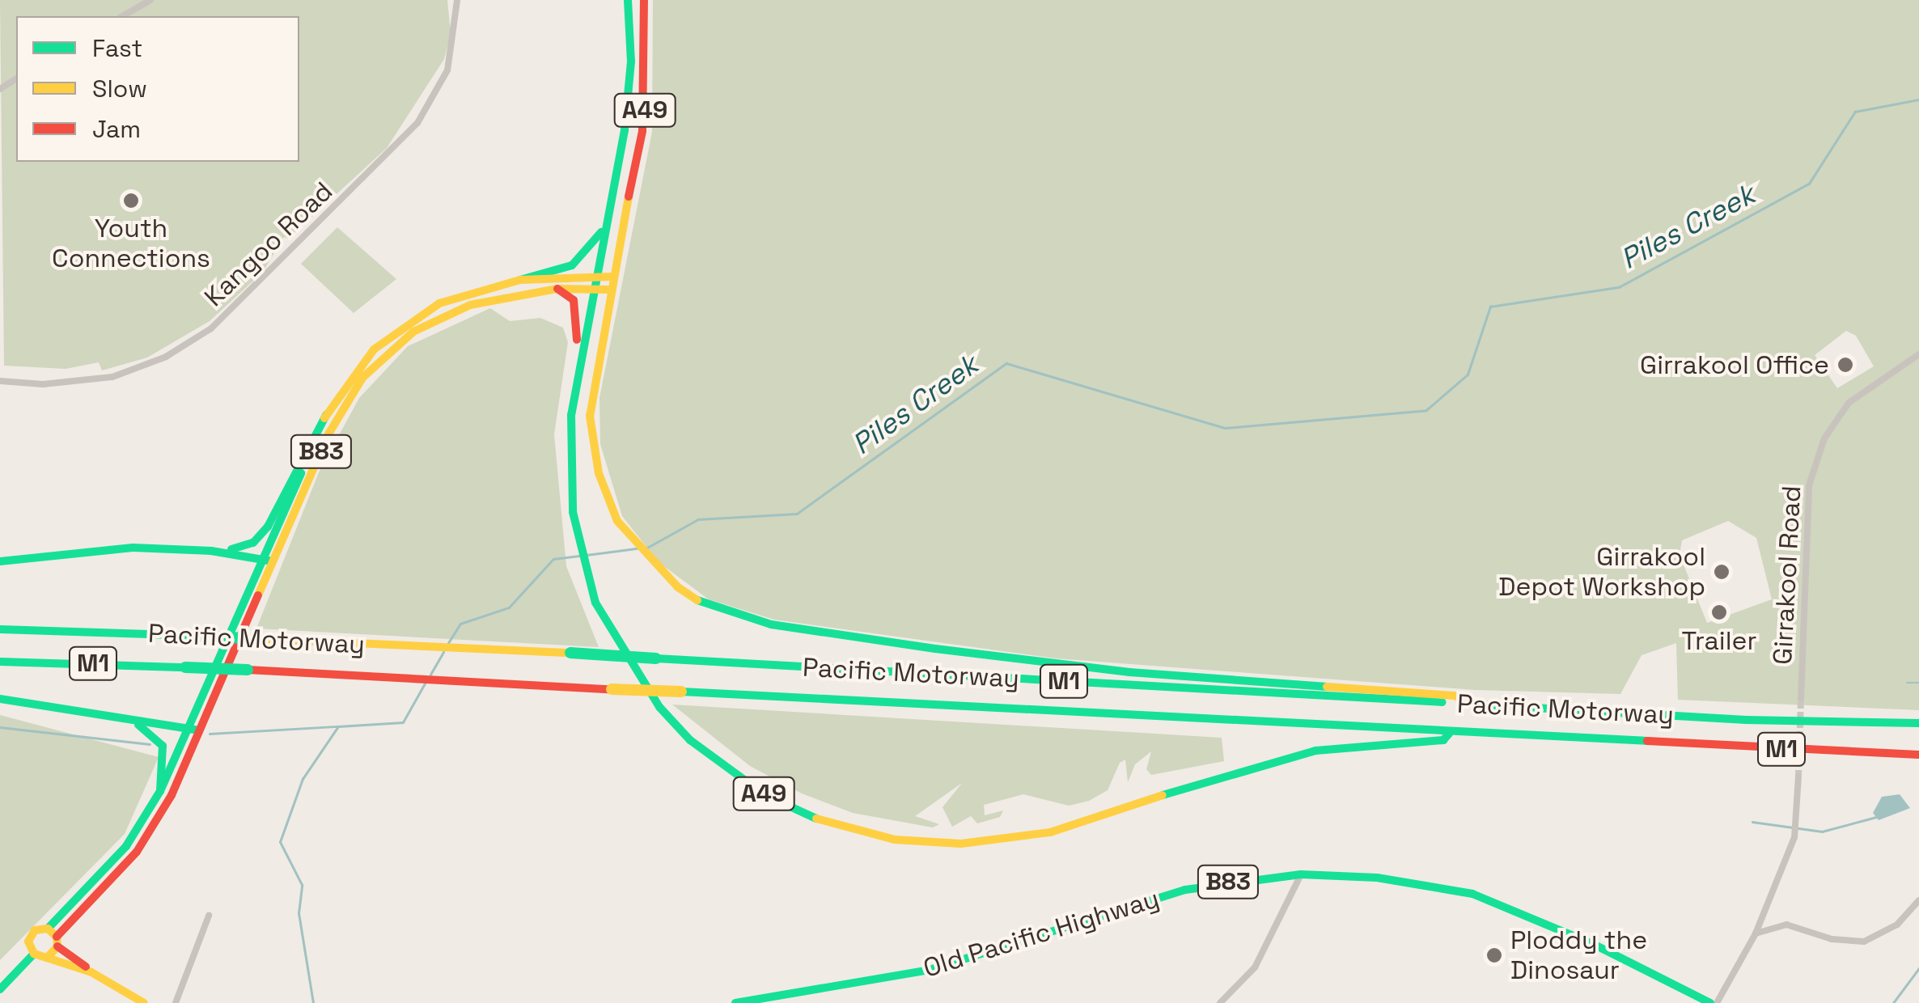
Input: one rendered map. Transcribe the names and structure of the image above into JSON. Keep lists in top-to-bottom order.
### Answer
{
  "streets": {
    "main road": [
      "A49",
      "B83",
      "Pacific Motorway",
      "M1",
      "Old Pacific Highway"
    ],
    "street": ["Kangoo Road", "Girrakool Road"]
  },
  "crossings": [
    ["A49", "B83"],
    ["A49", "Pacific Motorway"]
  ],
  "water": ["Piles Creek"],
  "places": [
    "Youth Connections",
    "Girrakool Office",
    "Girrakool Depot Workshop",
    "Trailer",
    "Ploddy the Dinosaur"
  ],
  "legend": ["Fast", "Slow", "Jam"]
}
